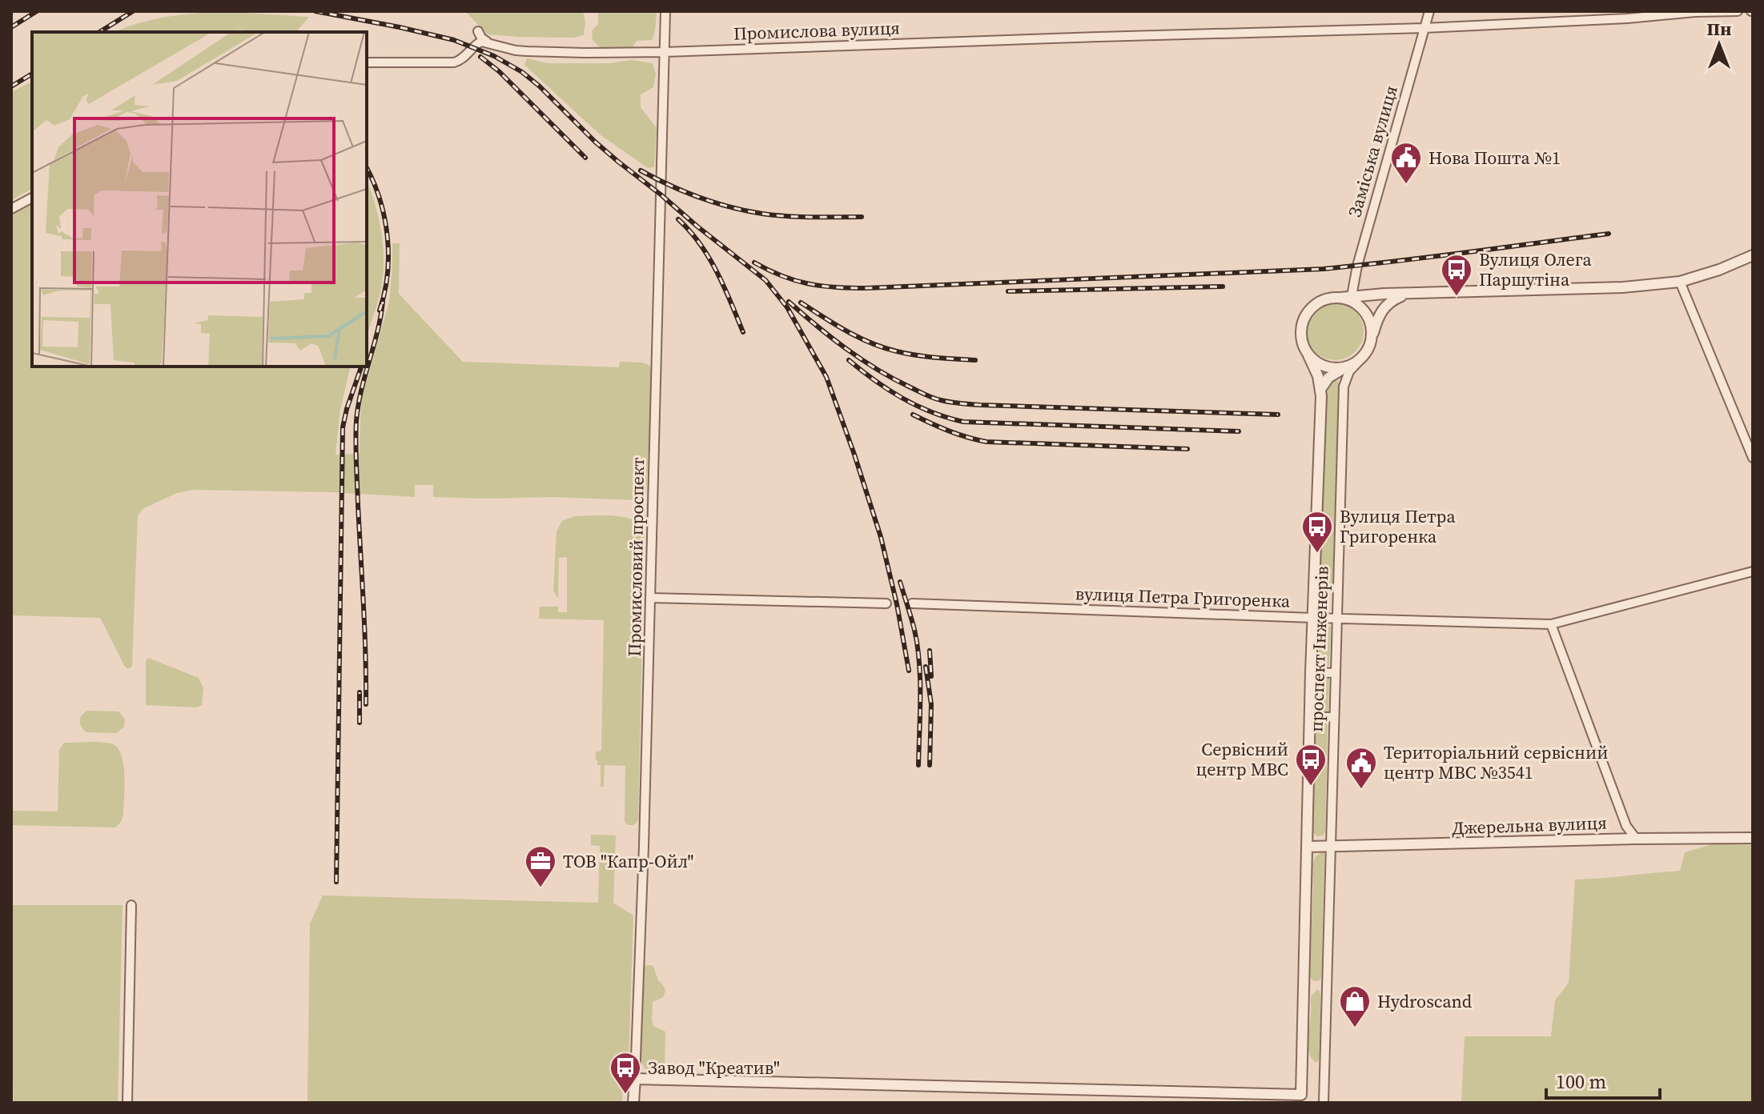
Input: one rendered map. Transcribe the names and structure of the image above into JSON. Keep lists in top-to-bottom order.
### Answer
{
  "streets": {
    "street": [
      "Промислова вулиця",
      "Заміська вулиця",
      "Промисловий проспект",
      "вулиця Петра Григоренка",
      "проспект Інженерів",
      "Джерельна вулиця"
    ]
  },
  "crossings": [
    ["Промислова вулиця", "Заміська вулиця"],
    ["Промислова вулиця", "Промисловий проспект"],
    ["Заміська вулиця", "проспект Інженерів"],
    ["вулиця Петра Григоренка", "проспект Інженерів"],
    ["проспект Інженерів", "Джерельна вулиця"]
  ],
  "places": {
    "public building": ["Нова Пошта №1", "Територіальний сервісний центр МВС №3541"],
    "bus stop": [
      "Вулиця Олега Паршутіна",
      "Вулиця Петра Григоренка",
      "Сервісний центр МВС",
      "Завод \"Креатив\""
    ],
    "office": ["ТОВ \"Капр-Ойл\""],
    "shop": ["Hydroscand"]
  },
  "scale_bar": "100 m",
  "north": "top"
}
